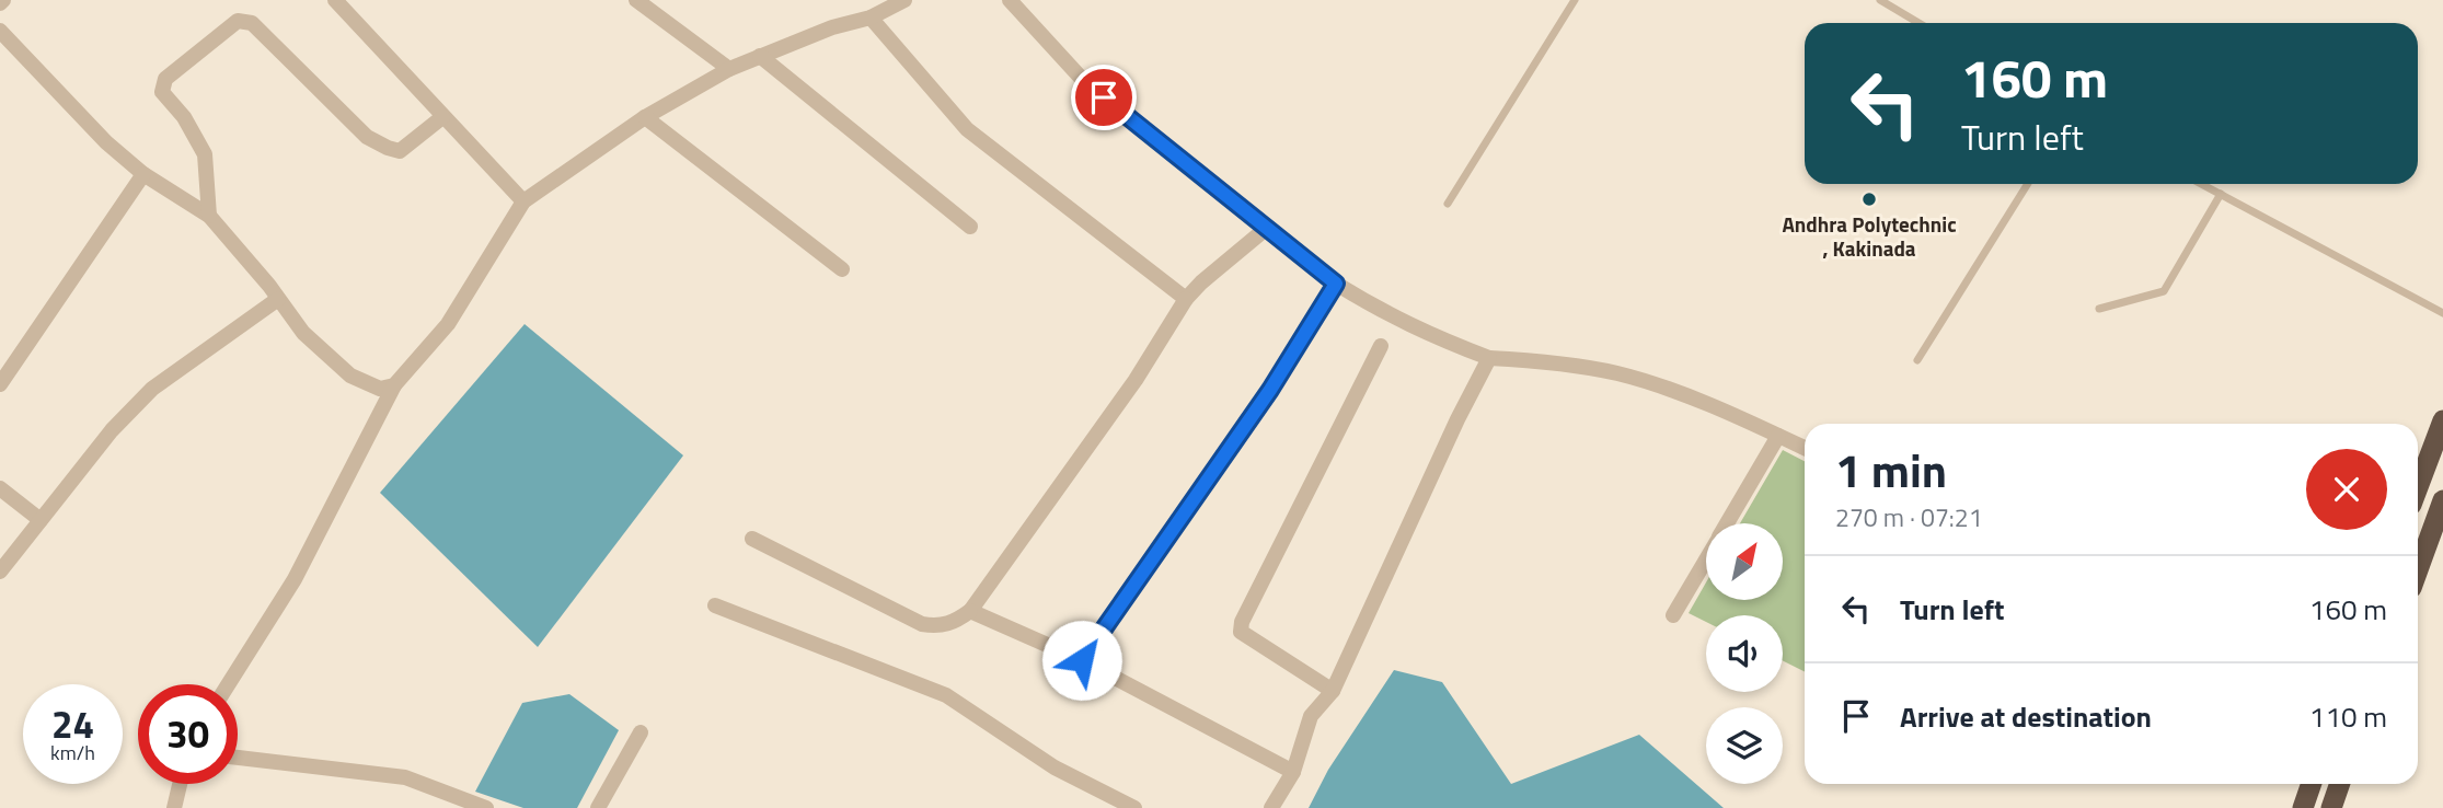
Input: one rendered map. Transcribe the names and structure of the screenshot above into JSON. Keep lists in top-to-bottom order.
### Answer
{
  "places": ["Andhra Polytechnic , Kakinada"],
  "north": "top right",
  "page": {
    "turn": ["160 m", "Turn left"],
    "heading": ["1 min", "270 m · 07:21"],
    "list": [
      {
        "name": "Turn left",
        "value": "160 m"
      },
      {
        "name": "Arrive at destination",
        "value": "110 m"
      }
    ],
    "speed": "24 km/h",
    "limit": "30"
  }
}
